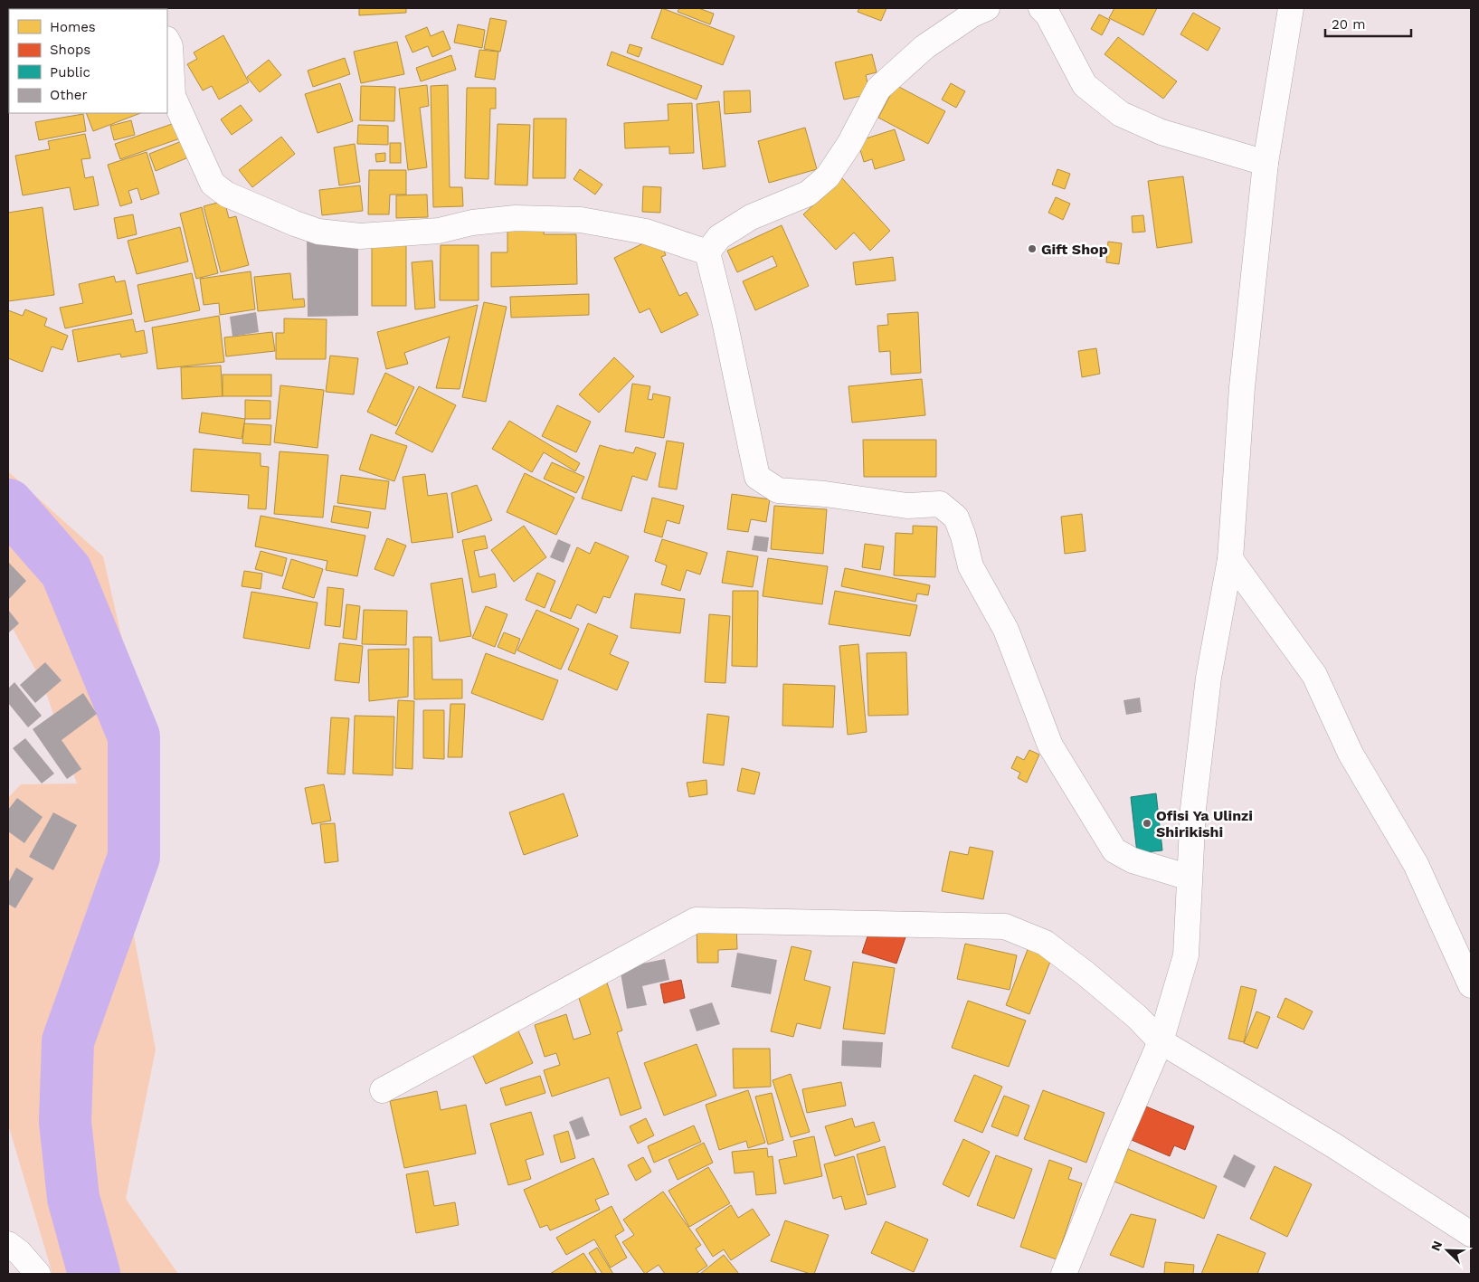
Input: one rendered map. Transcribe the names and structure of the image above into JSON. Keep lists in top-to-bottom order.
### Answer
{
  "places": ["Gift Shop", "Ofisi Ya Ulinzi Shirikishi"],
  "legend": [
    "Homes",
    "Shops",
    "Public",
    "Other"
  ],
  "scale_bar": "20 m",
  "north": "top left"
}
